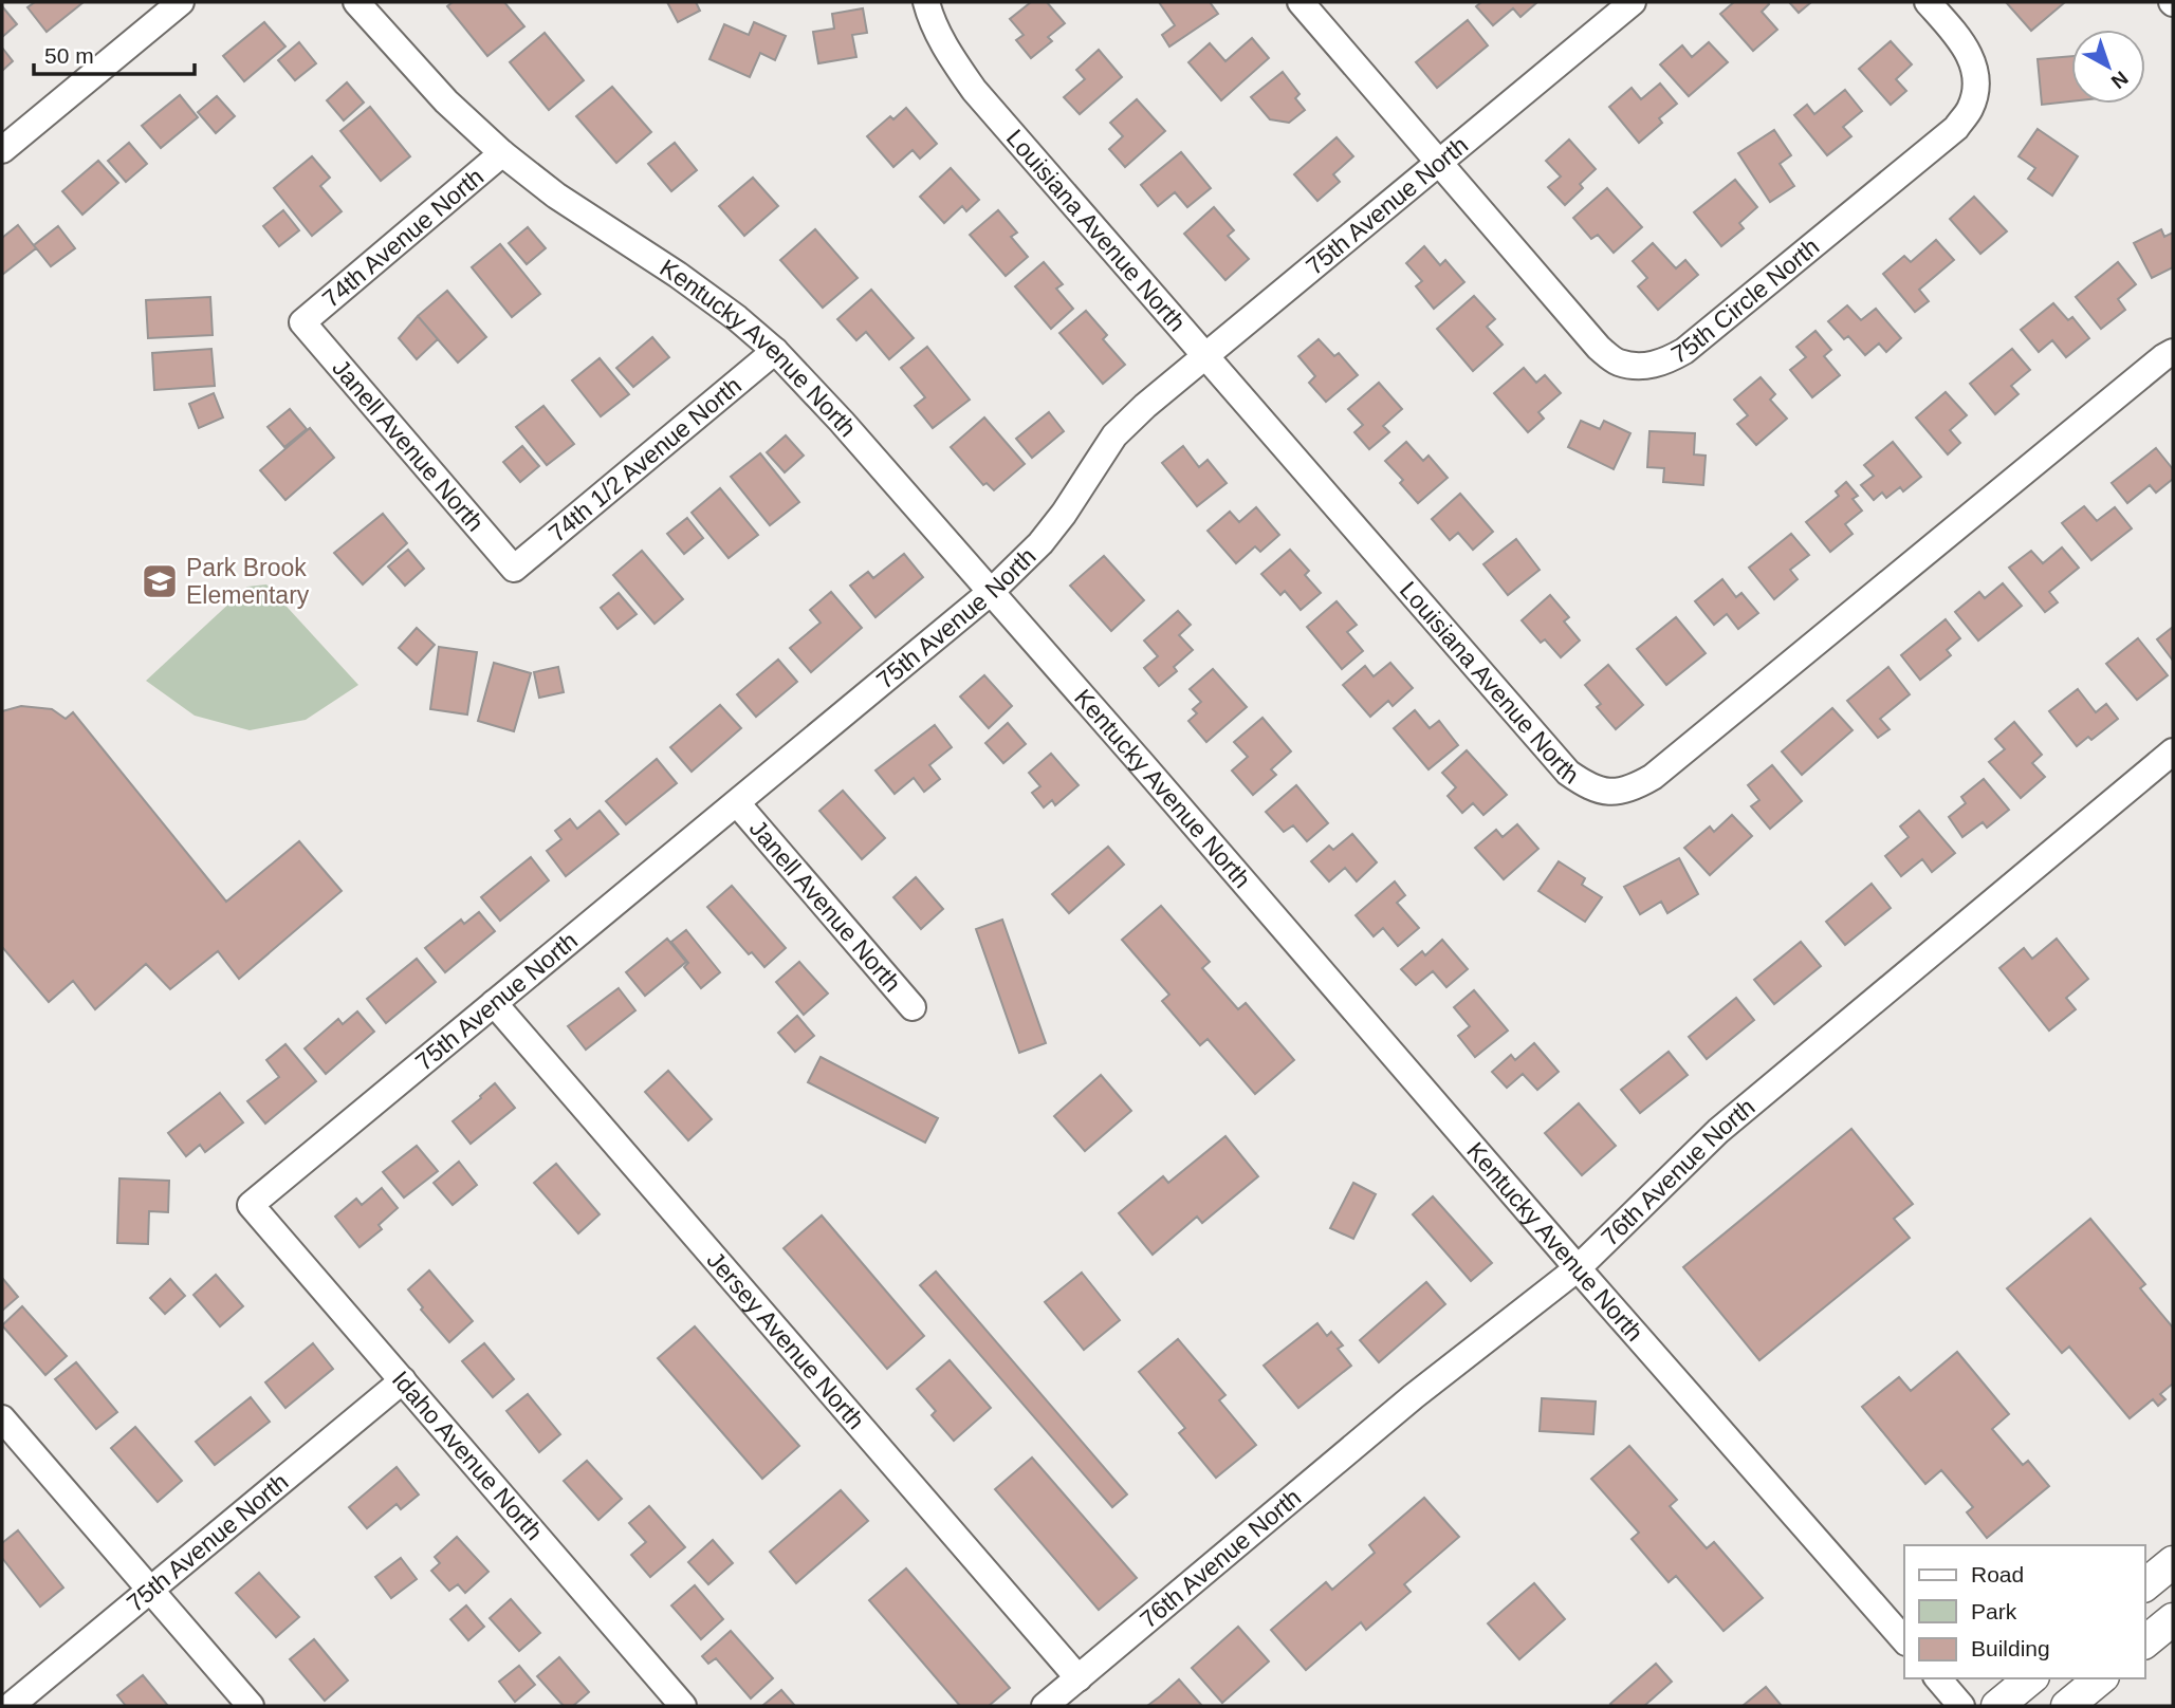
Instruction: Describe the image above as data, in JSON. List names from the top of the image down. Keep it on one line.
{"streets":{"street":["75th Avenue North","Louisiana Avenue North","74th Avenue North","75th Circle North","Kentucky Avenue North","Janell Avenue North","74th 1/2 Avenue North","76th Avenue North","Jersey Avenue North","Idaho Avenue North"]},"crossings":[["75th Avenue North","Louisiana Avenue North"],["75th Avenue North","75th Circle North"],["75th Avenue North","Kentucky Avenue North"],["75th Avenue North","Janell Avenue North"],["75th Avenue North","Jersey Avenue North"],["75th Avenue North","Idaho Avenue North"],["74th Avenue North","Kentucky Avenue North"],["74th Avenue North","Janell Avenue North"],["Kentucky Avenue North","74th 1/2 Avenue North"],["Kentucky Avenue North","76th Avenue North"],["Janell Avenue North","74th 1/2 Avenue North"],["76th Avenue North","Jersey Avenue North"]],"places":{"school or university":["Park Brook Elementary"]},"legend":["Road","Park","Building"],"scale_bar":"50 m","north":"bottom right"}
